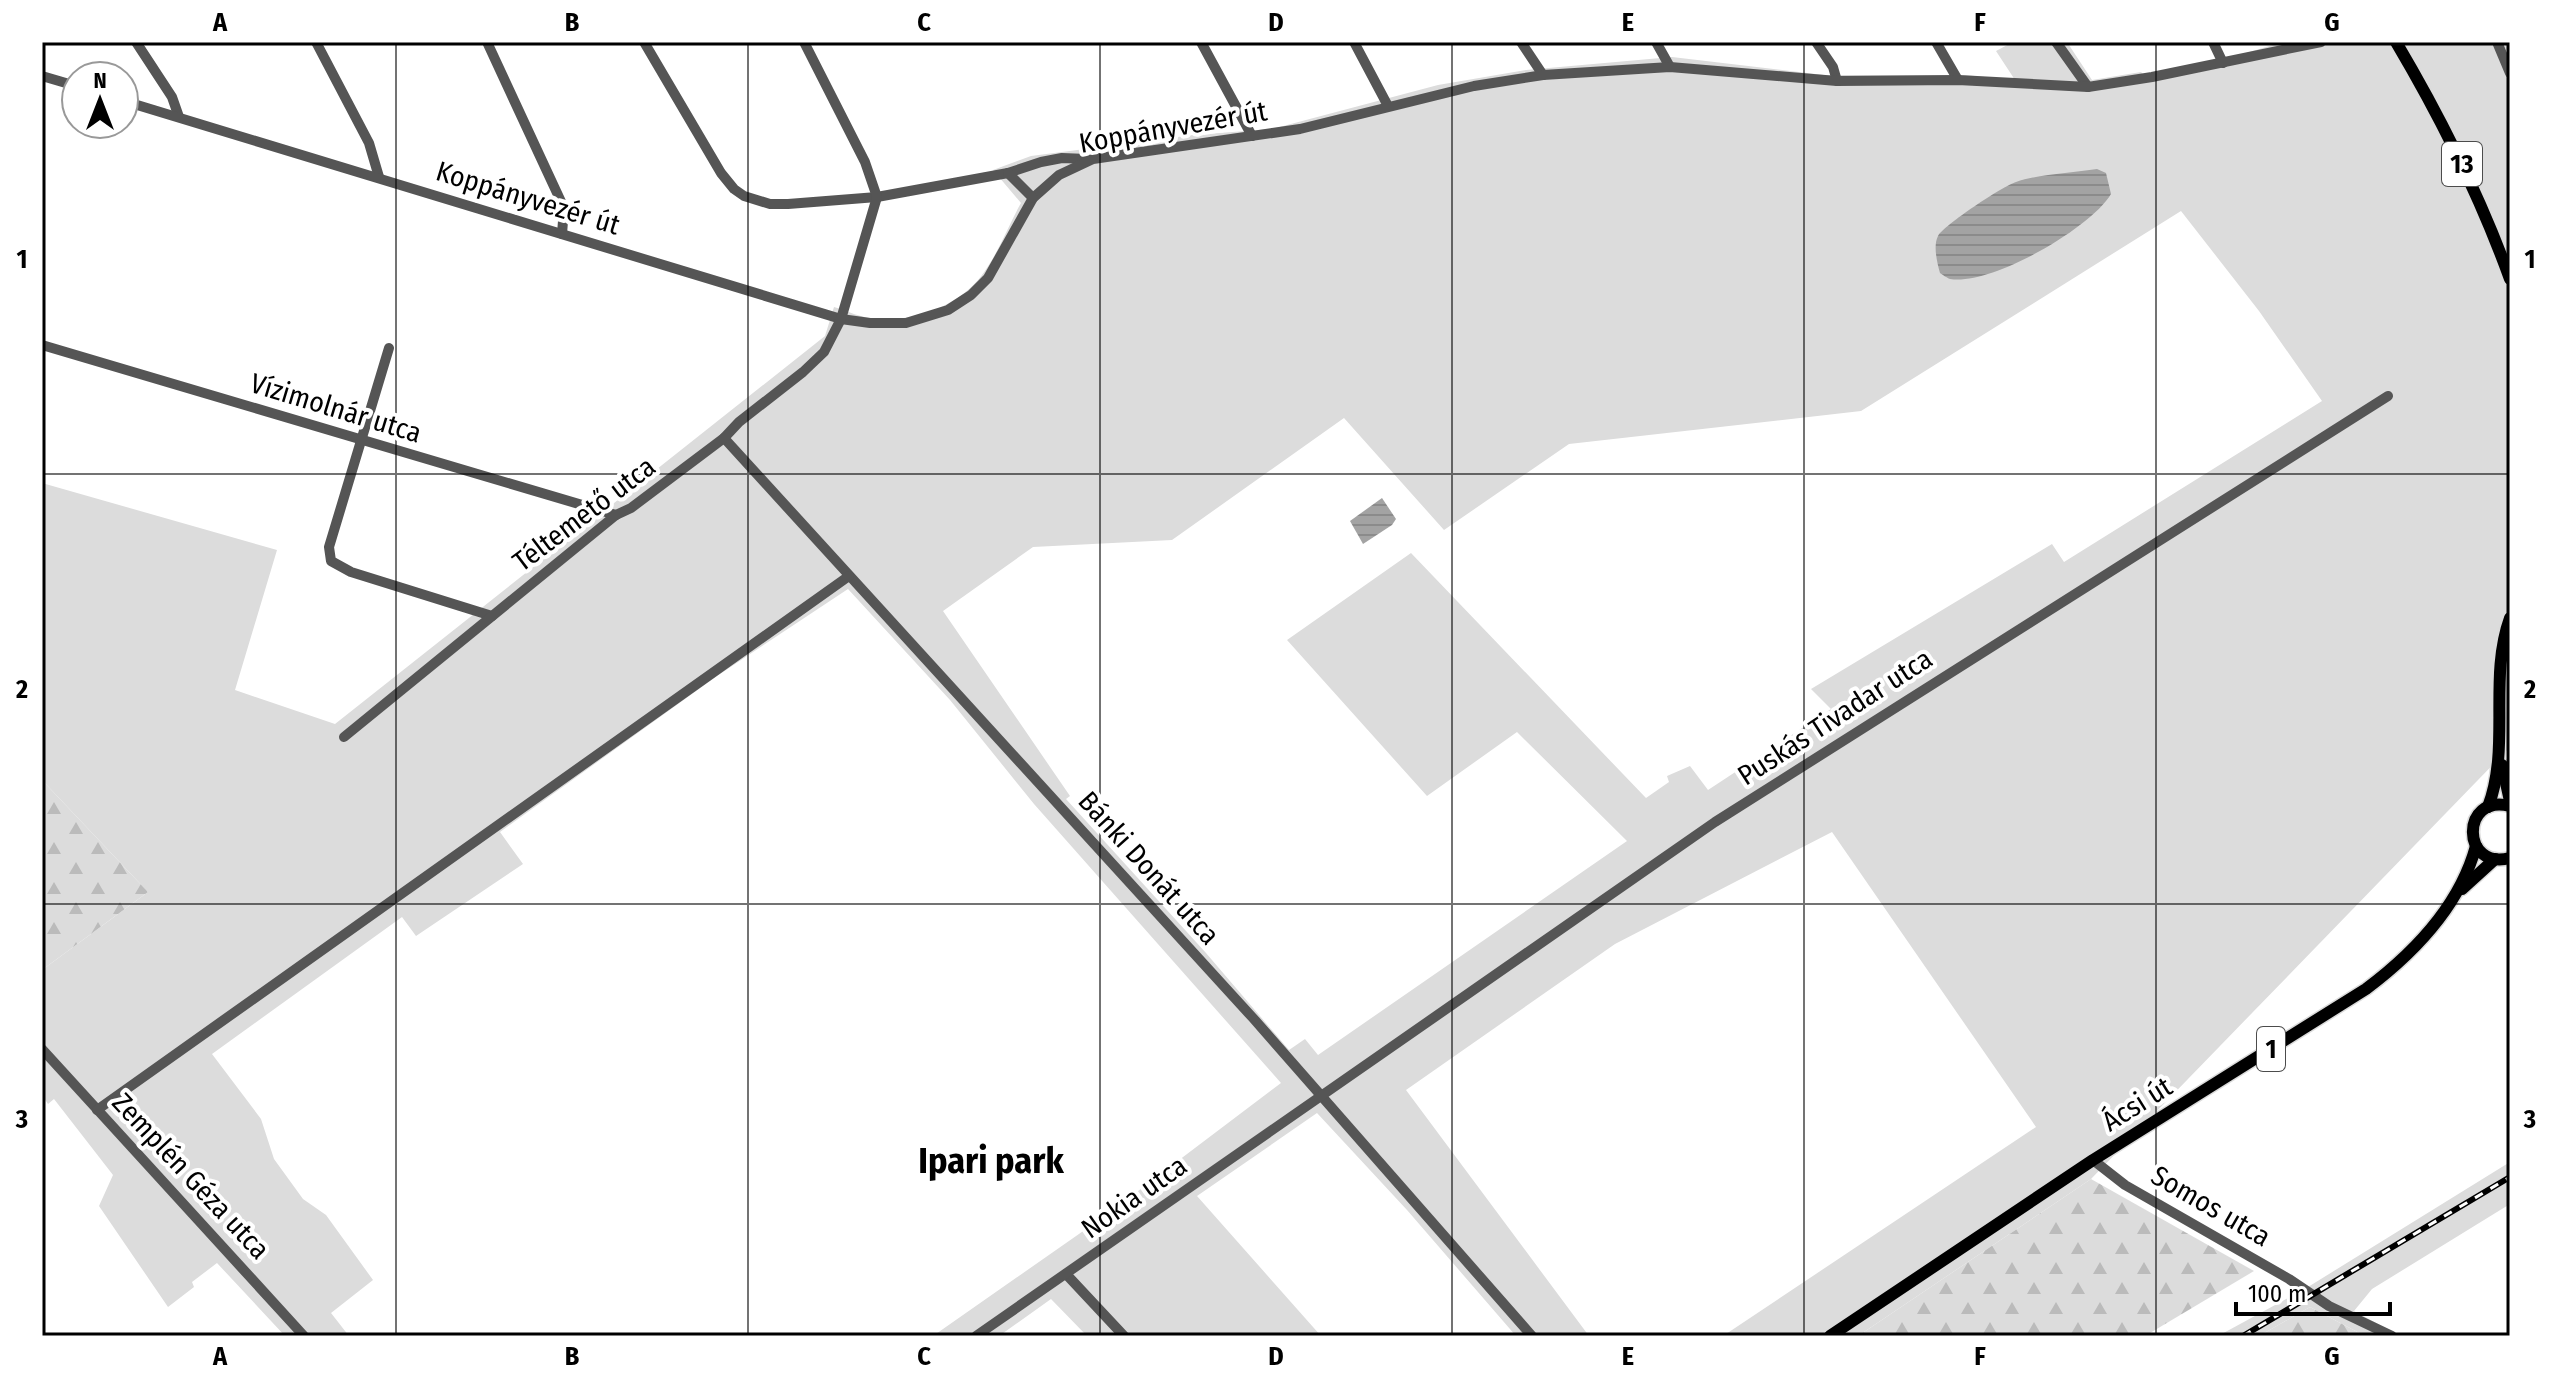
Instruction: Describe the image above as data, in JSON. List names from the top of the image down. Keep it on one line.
{"streets":{"main road":["13","1","Ácsi út"],"street":["Koppányvezér út","Vízimolnár utca","Téltemető utca","Puskás Tivadar utca","Bánki Donát utca","Zemplén Géza utca","Nokia utca","Somos utca"]},"crossings":[["Koppányvezér út","Téltemető utca"],["Vízimolnár utca","Téltemető utca"],["Téltemető utca","Bánki Donát utca"],["Puskás Tivadar utca","Bánki Donát utca"],["Puskás Tivadar utca","Nokia utca"],["Bánki Donát utca","Nokia utca"],["1","Ácsi út"],["Ácsi út","Somos utca"]],"districts":["Ipari park"],"scale_bar":"100 m","north":"top","grid":{"columns":["A","B","C","D","E","F","G"],"rows":["1","2","3"]}}
